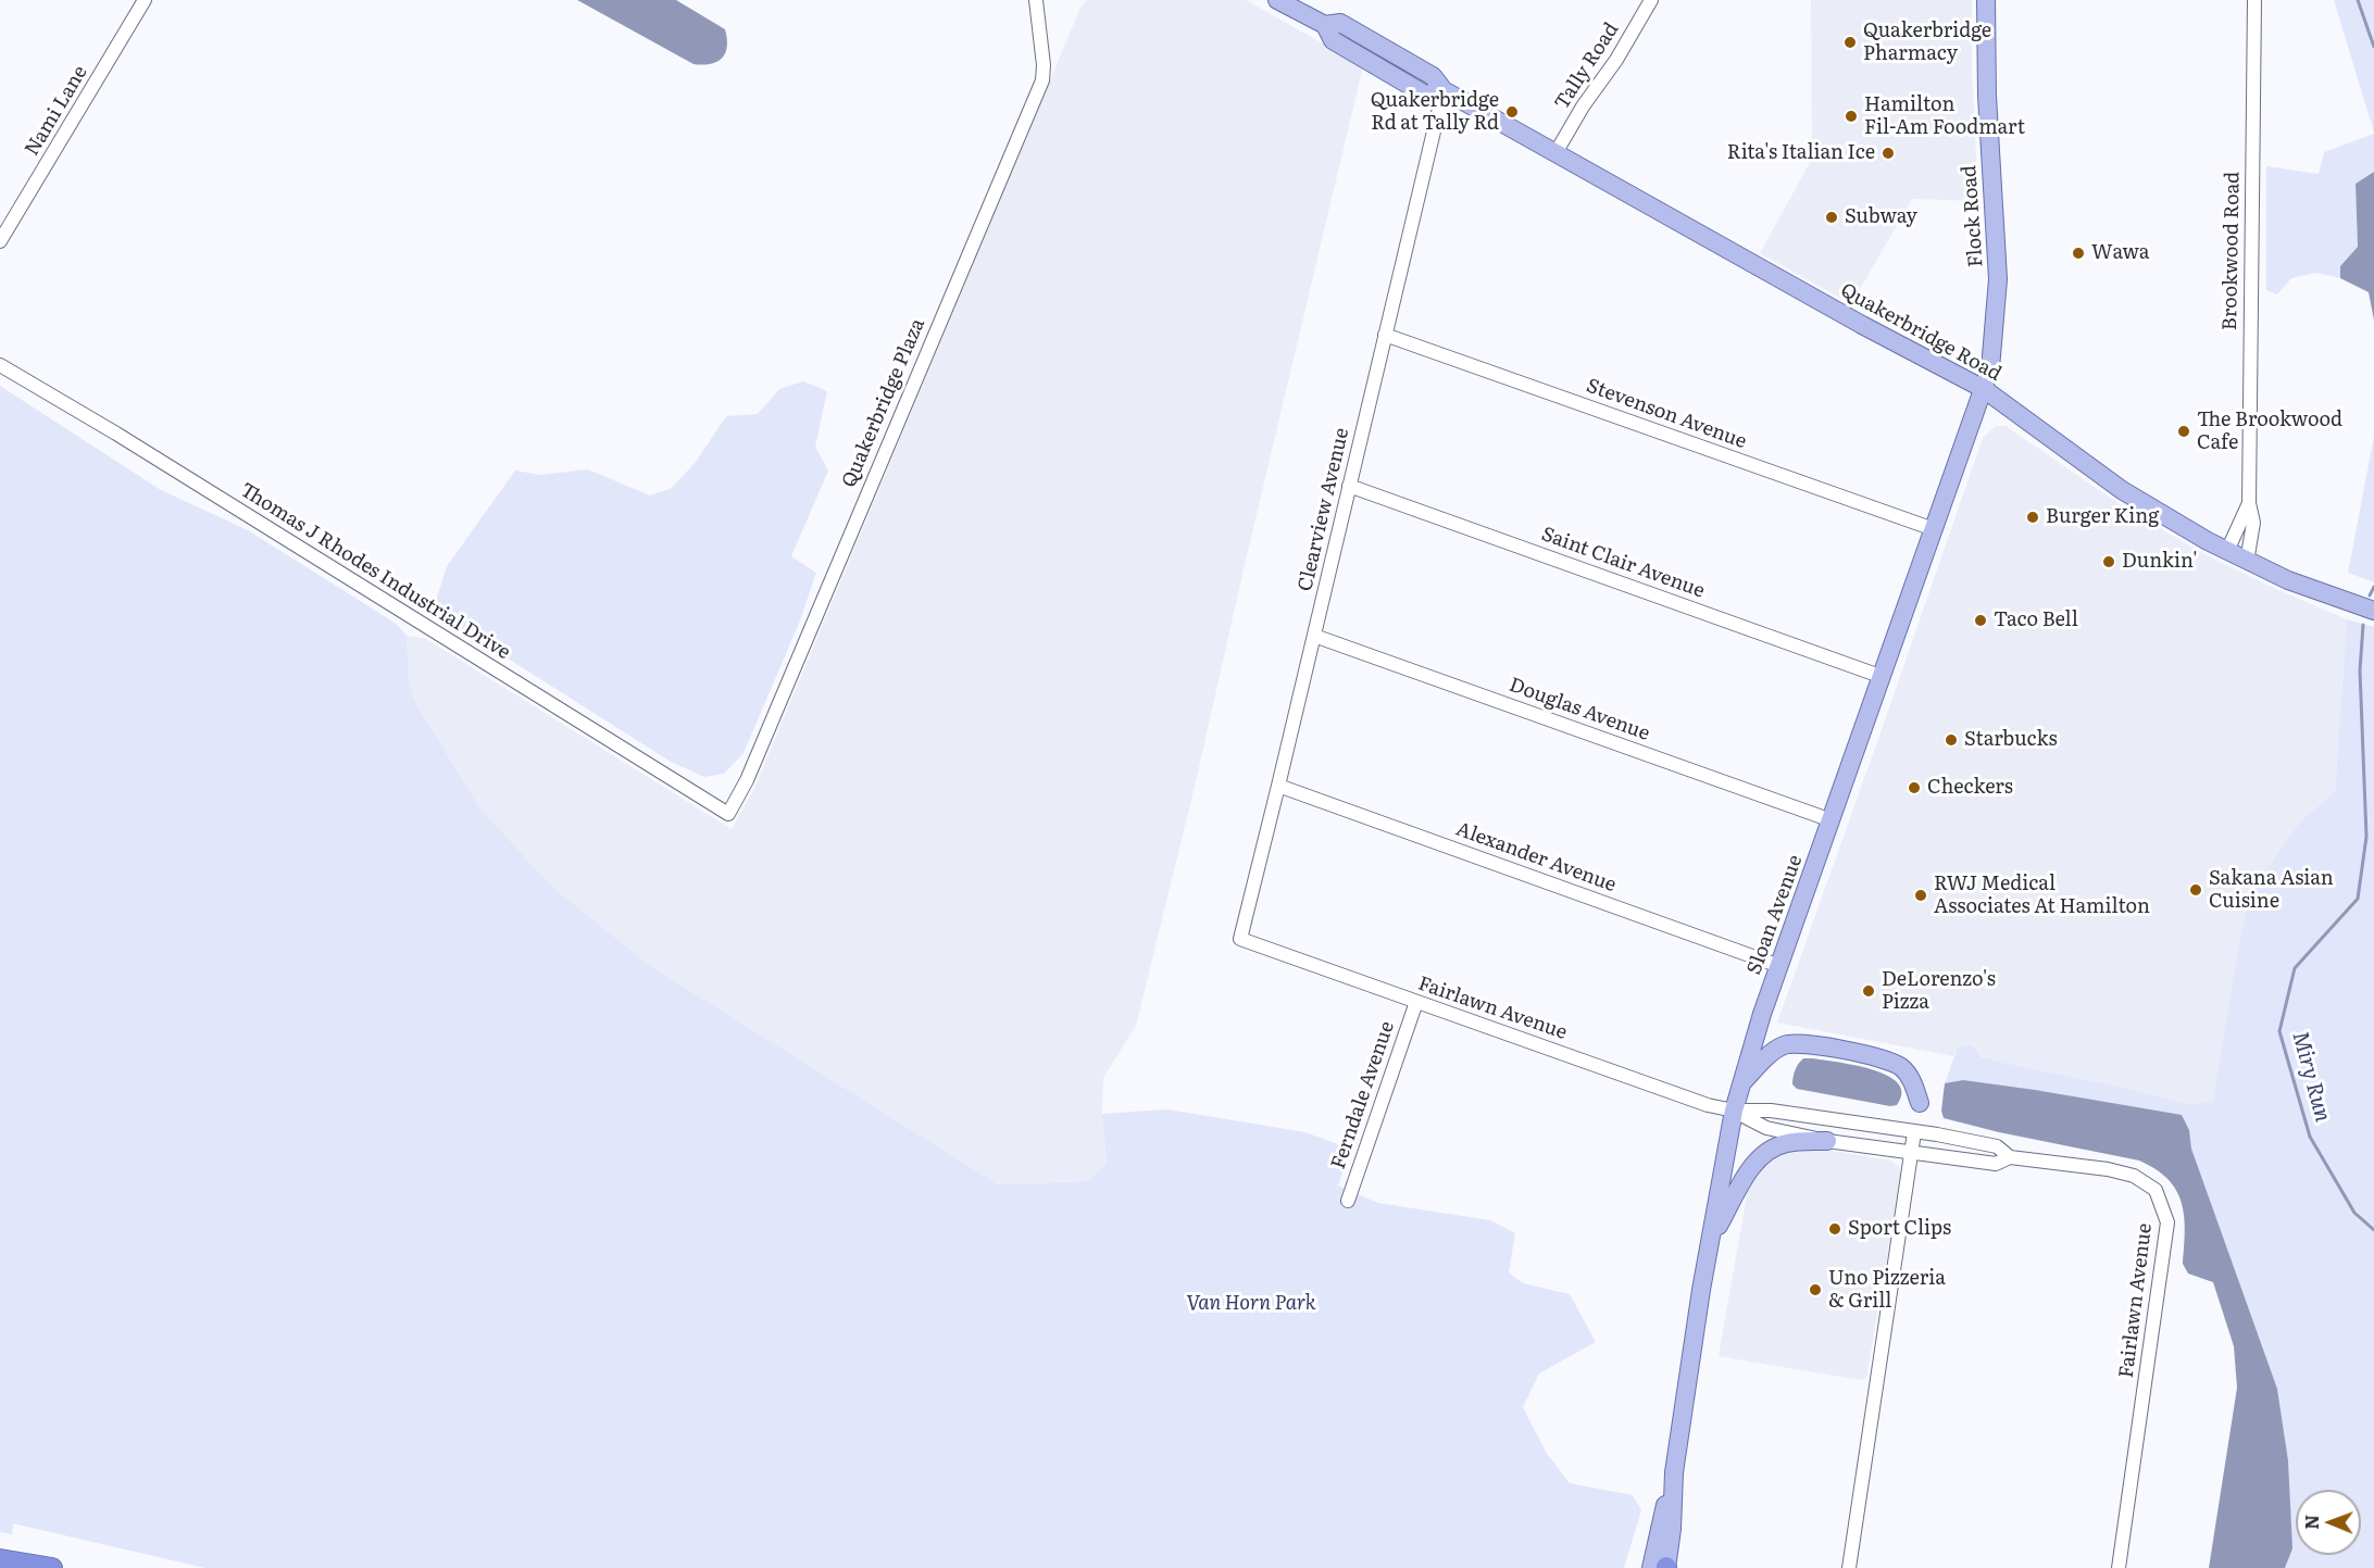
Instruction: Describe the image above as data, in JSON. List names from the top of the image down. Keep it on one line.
{"streets":{"main road":["Flock Road","Quakerbridge Road","Sloan Avenue"],"street":["Tally Road","Nami Lane","Brookwood Road","Quakerbridge Plaza","Stevenson Avenue","Clearview Avenue","Saint Clair Avenue","Thomas J Rhodes Industrial Drive","Douglas Avenue","Alexander Avenue","Fairlawn Avenue","Ferndale Avenue"]},"crossings":[["Tally Road","Quakerbridge Road"],["Flock Road","Quakerbridge Road"],["Flock Road","Sloan Avenue"],["Brookwood Road","Quakerbridge Road"],["Quakerbridge Road","Clearview Avenue"],["Quakerbridge Road","Sloan Avenue"],["Quakerbridge Plaza","Thomas J Rhodes Industrial Drive"],["Stevenson Avenue","Clearview Avenue"],["Stevenson Avenue","Sloan Avenue"],["Clearview Avenue","Saint Clair Avenue"],["Clearview Avenue","Douglas Avenue"],["Clearview Avenue","Alexander Avenue"],["Clearview Avenue","Fairlawn Avenue"],["Saint Clair Avenue","Sloan Avenue"],["Douglas Avenue","Sloan Avenue"],["Alexander Avenue","Sloan Avenue"],["Sloan Avenue","Fairlawn Avenue"],["Fairlawn Avenue","Ferndale Avenue"]],"water":["Miry Run"],"parks":["Van Horn Park"],"places":["Quakerbridge Pharmacy","Quakerbridge Rd at Tally Rd","Hamilton Fil-Am Foodmart","Rita's Italian Ice","Subway","Wawa","The Brookwood Cafe","Burger King","Dunkin'","Taco Bell","Starbucks","Checkers","Sakana Asian Cuisine","RWJ Medical Associates At Hamilton","DeLorenzo's Pizza","Sport Clips","Uno Pizzeria & Grill"],"north":"left"}
